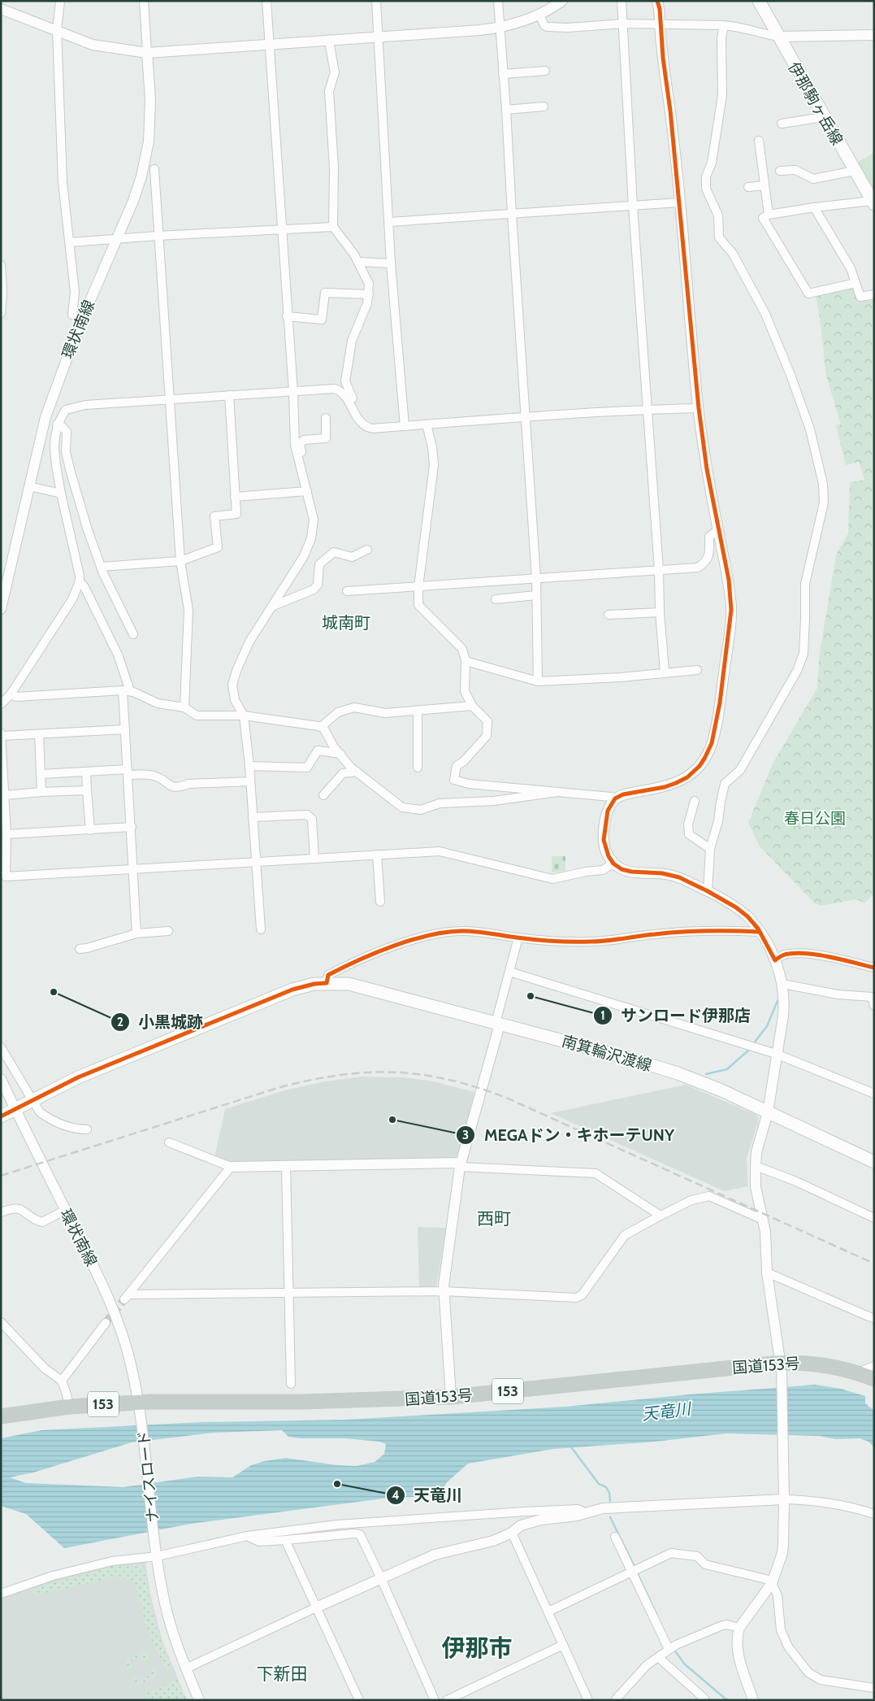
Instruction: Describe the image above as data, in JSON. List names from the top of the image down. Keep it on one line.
{"streets":{"highway":["国道153号","153"],"main road":["伊那駒ヶ岳線","南箕輪沢渡線"],"street":["環状南線","ナイスロード"]},"crossings":[["環状南線","南箕輪沢渡線"],["環状南線","国道153号"],["環状南線","ナイスロード"],["国道153号","ナイスロード"]],"districts":["城南町","西町","伊那市","下新田"],"water":["天竜川"],"parks":["春日公園"],"places":["小黒城跡","サンロード伊那店","MEGAドン・キホーテUNY","天竜川"]}
